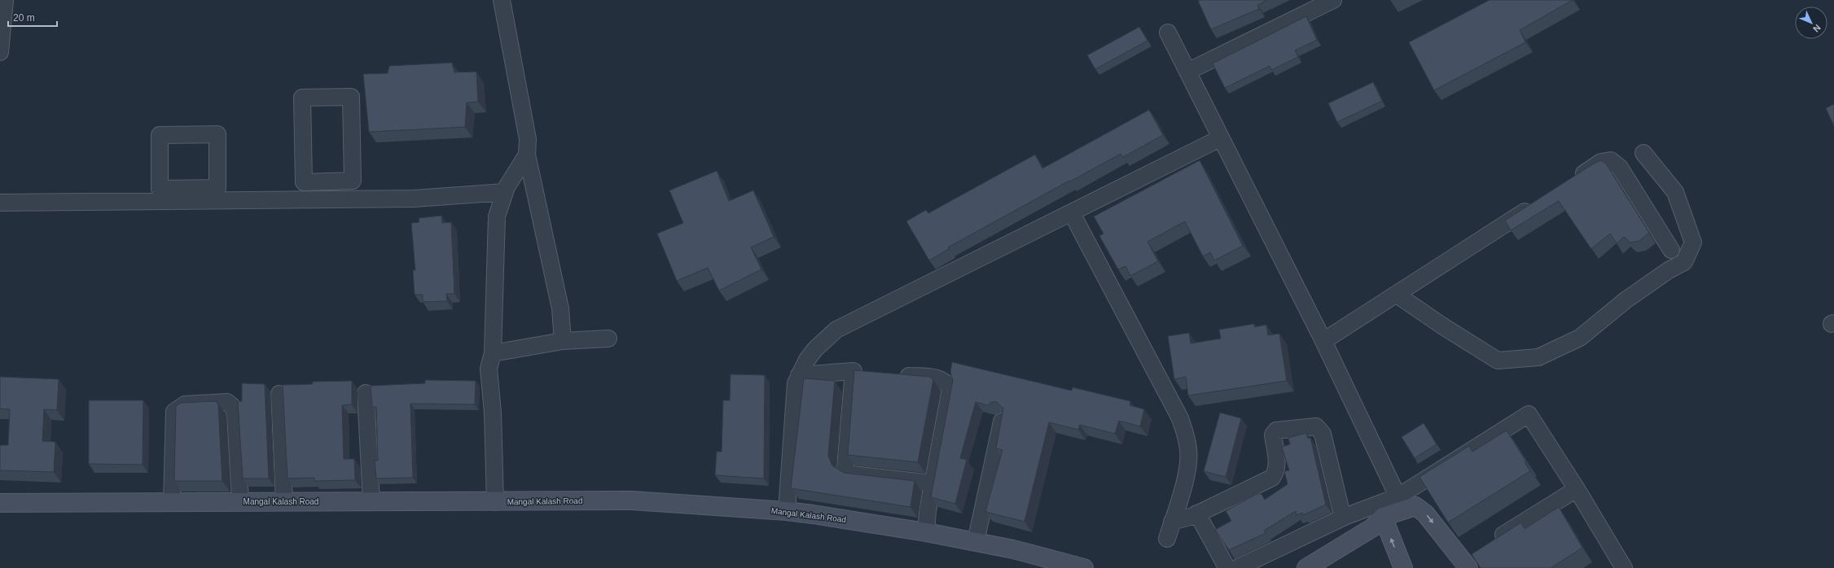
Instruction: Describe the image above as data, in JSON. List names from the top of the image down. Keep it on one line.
{"streets":{"street":["Mangal Kalash Road"]},"scale_bar":"20 m","north":"bottom right"}
